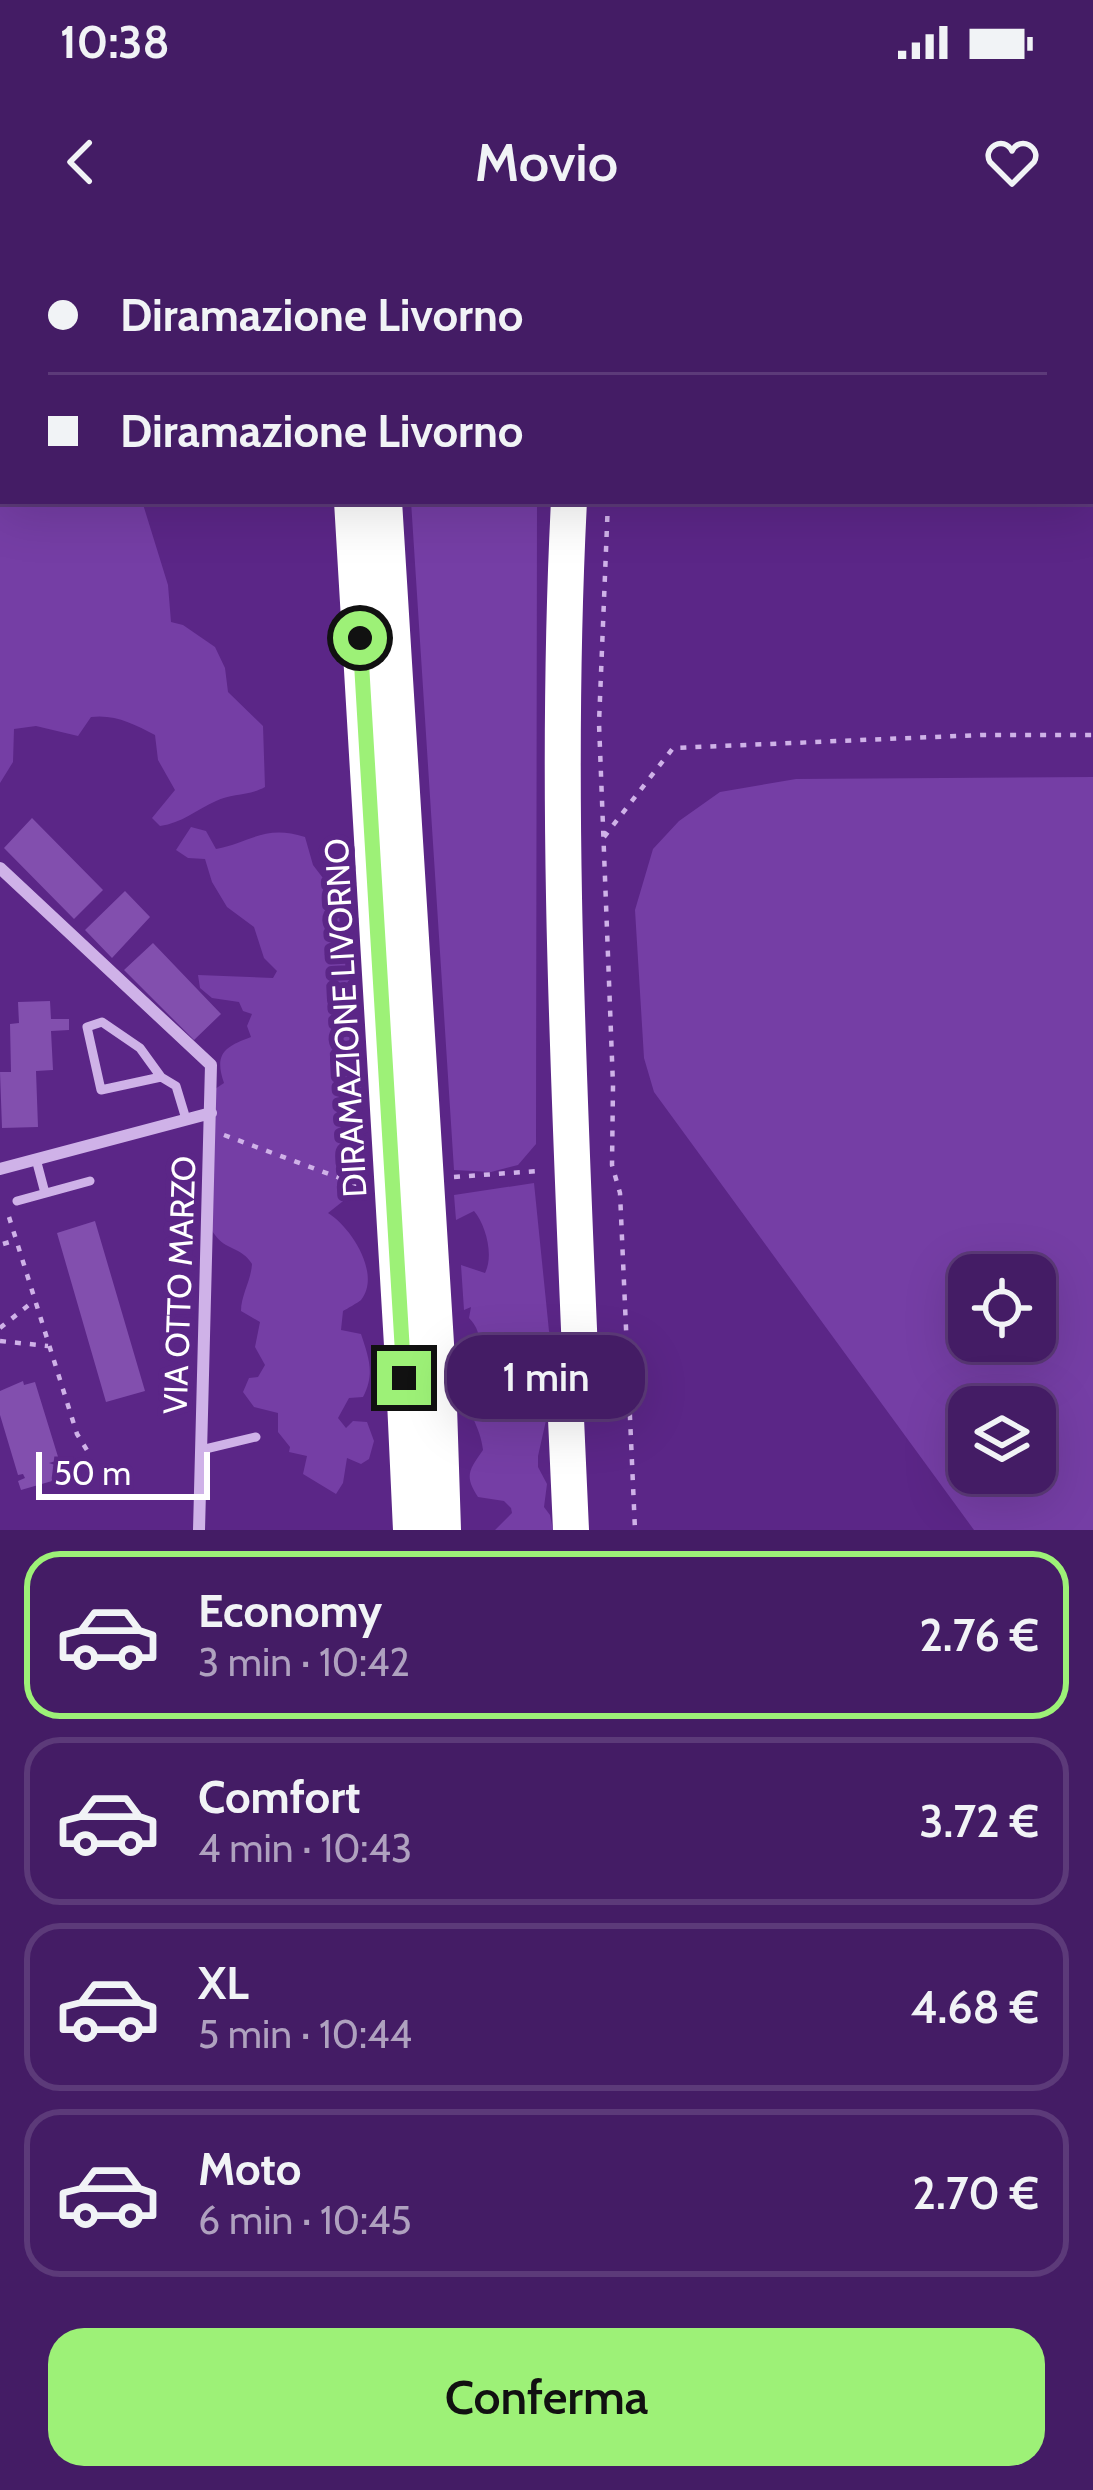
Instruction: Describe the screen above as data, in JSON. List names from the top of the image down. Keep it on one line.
{"streets":{"highway":["DIRAMAZIONE LIVORNO"],"street":["VIA OTTO MARZO"]},"scale_bar":"50 m","page":{"status":"10:38","header":"Movio","banner":["Diramazione Livorno","Diramazione Livorno"],"bubble":"1 min","scale":"50 m","list":[{"name":"Economy","note":"3 min · 10:42","value":"2.76 €"},{"name":"Comfort","note":"4 min · 10:43","value":"3.72 €"},{"name":"XL","note":"5 min · 10:44","value":"4.68 €"},{"name":"Moto","note":"6 min · 10:45","value":"2.70 €"}],"buttons":"Conferma"}}
